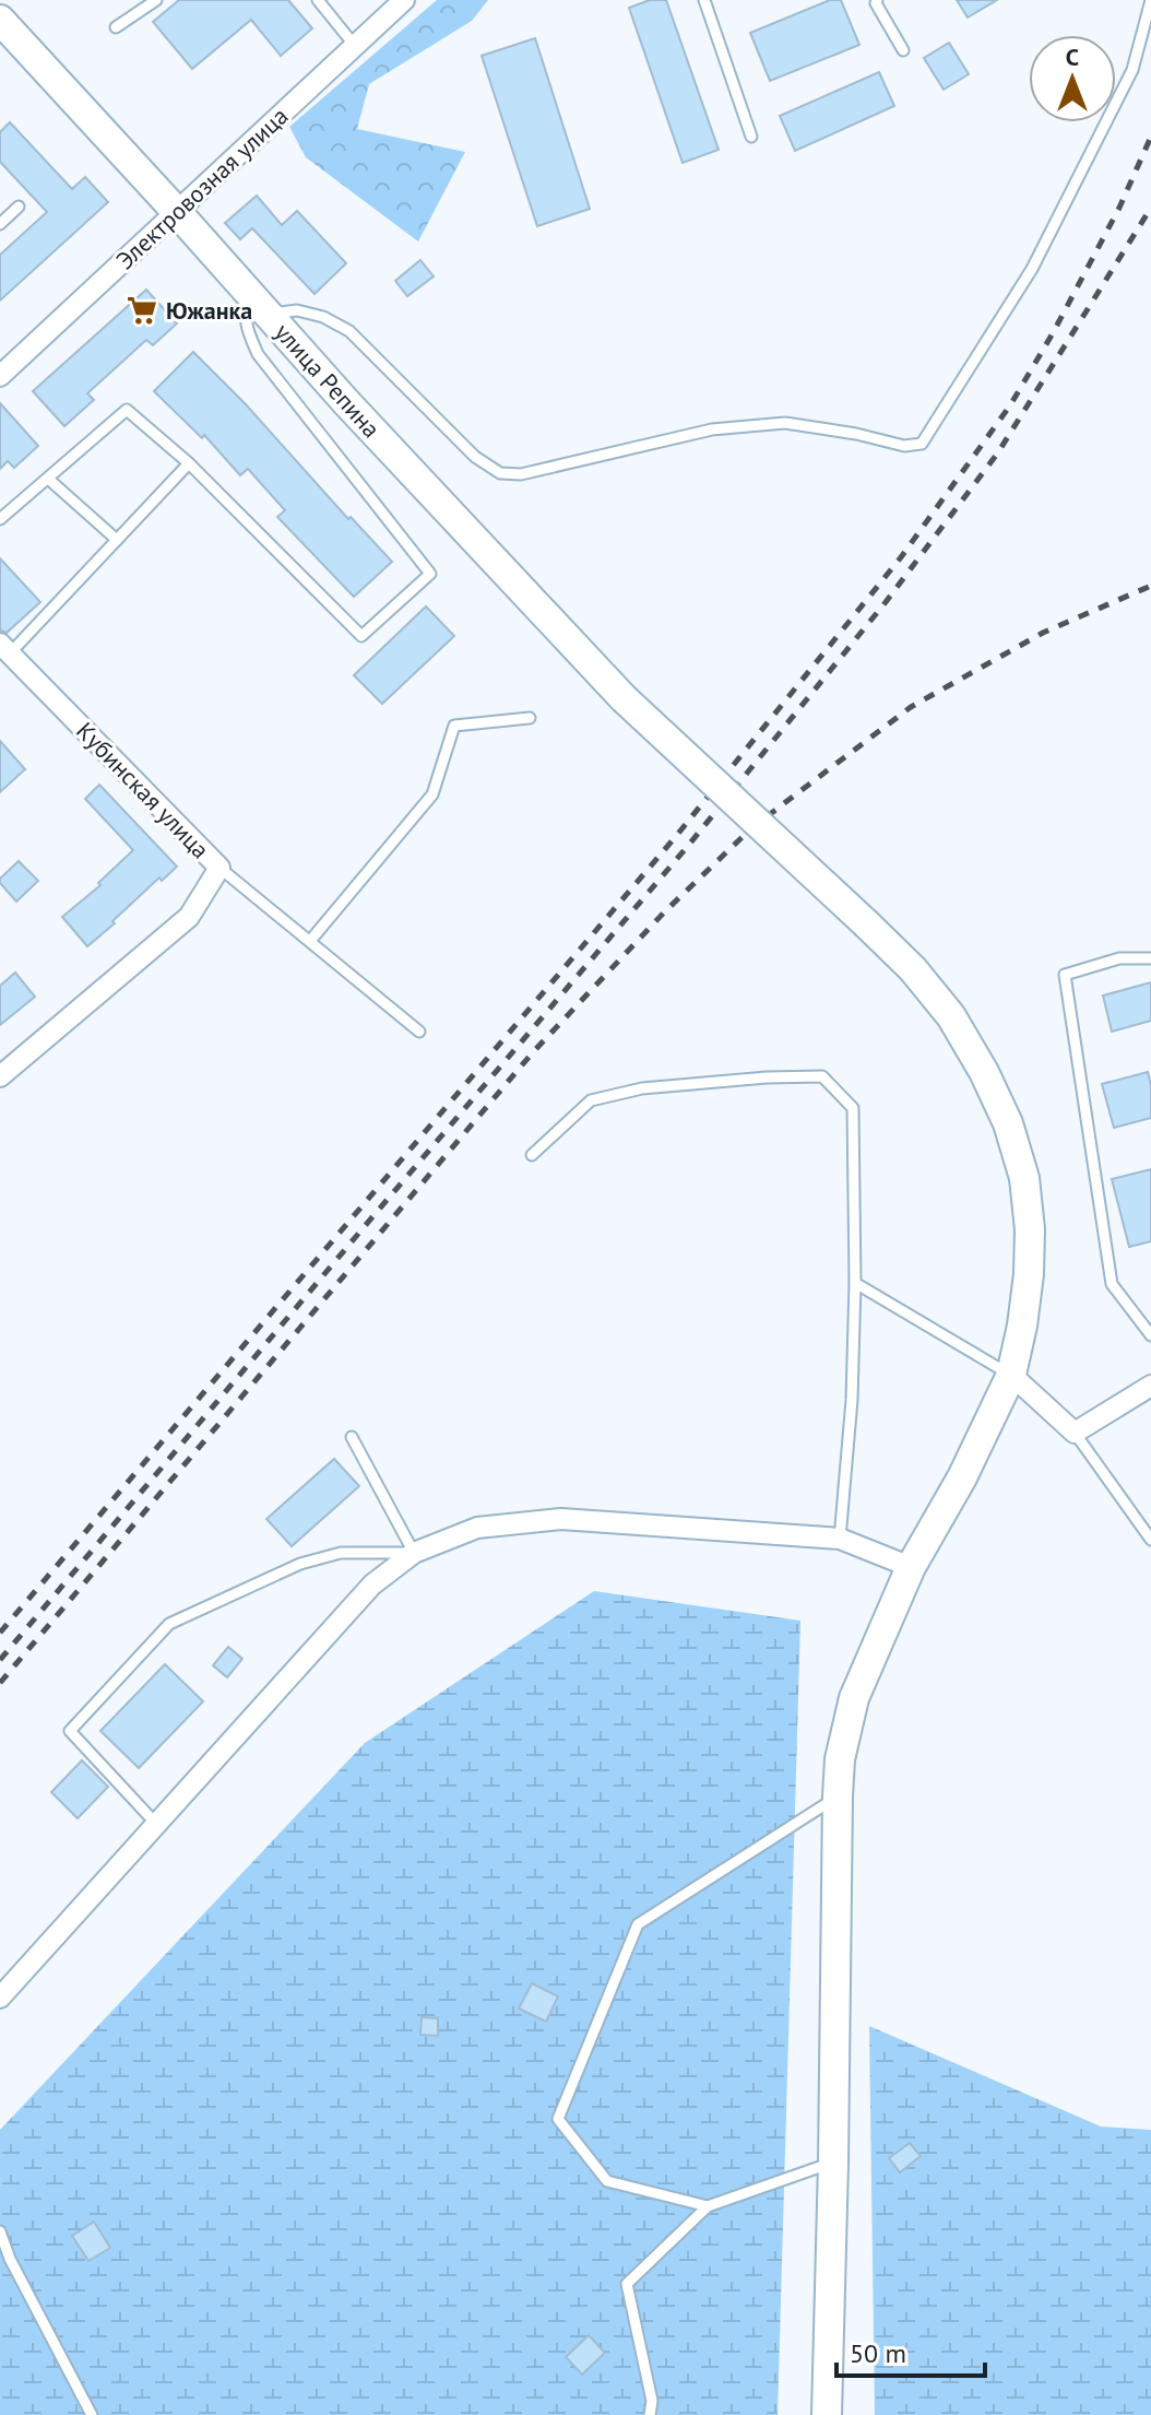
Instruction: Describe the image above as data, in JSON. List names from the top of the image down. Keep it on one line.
{"streets":{"main road":["улица Репина"],"street":["Электровозная улица","Кубинская улица"]},"crossings":[["Электровозная улица","улица Репина"]],"places":{"supermarket":["Южанка"]},"scale_bar":"50 m","north":"top"}
